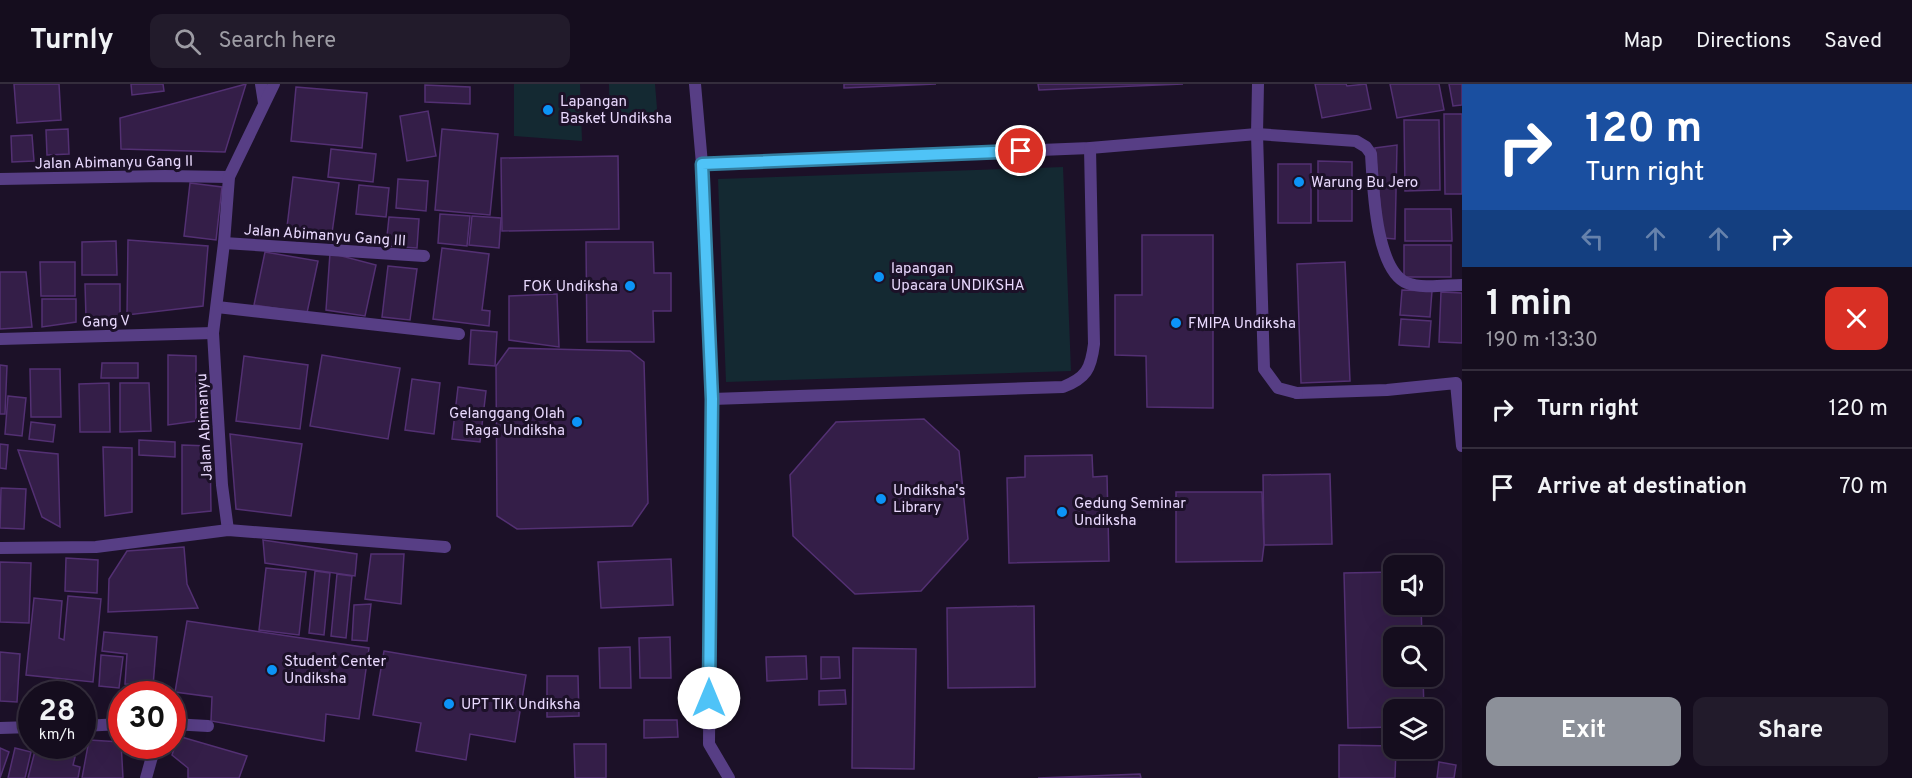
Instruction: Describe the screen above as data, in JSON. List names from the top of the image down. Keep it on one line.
{"streets":{"street":["Jalan Abimanyu Gang II","Jalan Abimanyu Gang III","Gang V","Jalan Abimanyu"]},"crossings":[["Jalan Abimanyu Gang II","Jalan Abimanyu"],["Jalan Abimanyu Gang III","Jalan Abimanyu"],["Gang V","Jalan Abimanyu"]],"places":["Lapangan Basket Undiksha","Warung Bu Jero","lapangan Upacara UNDIKSHA","FOK Undiksha","FMIPA Undiksha","Gelanggang Olah Raga Undiksha","Undiksha's Library","Gedung Seminar Undiksha","Student Center Undiksha","UPT TIK Undiksha"],"page":{"header":"Turnly","search":"Search here","nav":["Map","Directions","Saved"],"turn":["120 m","Turn right"],"heading":["1 min","190 m · 13:30"],"list":[{"name":"Turn right","value":"120 m"},{"name":"Arrive at destination","value":"70 m"}],"speed":"28 km/h","limit":"30","buttons":["Exit","Share"]}}
